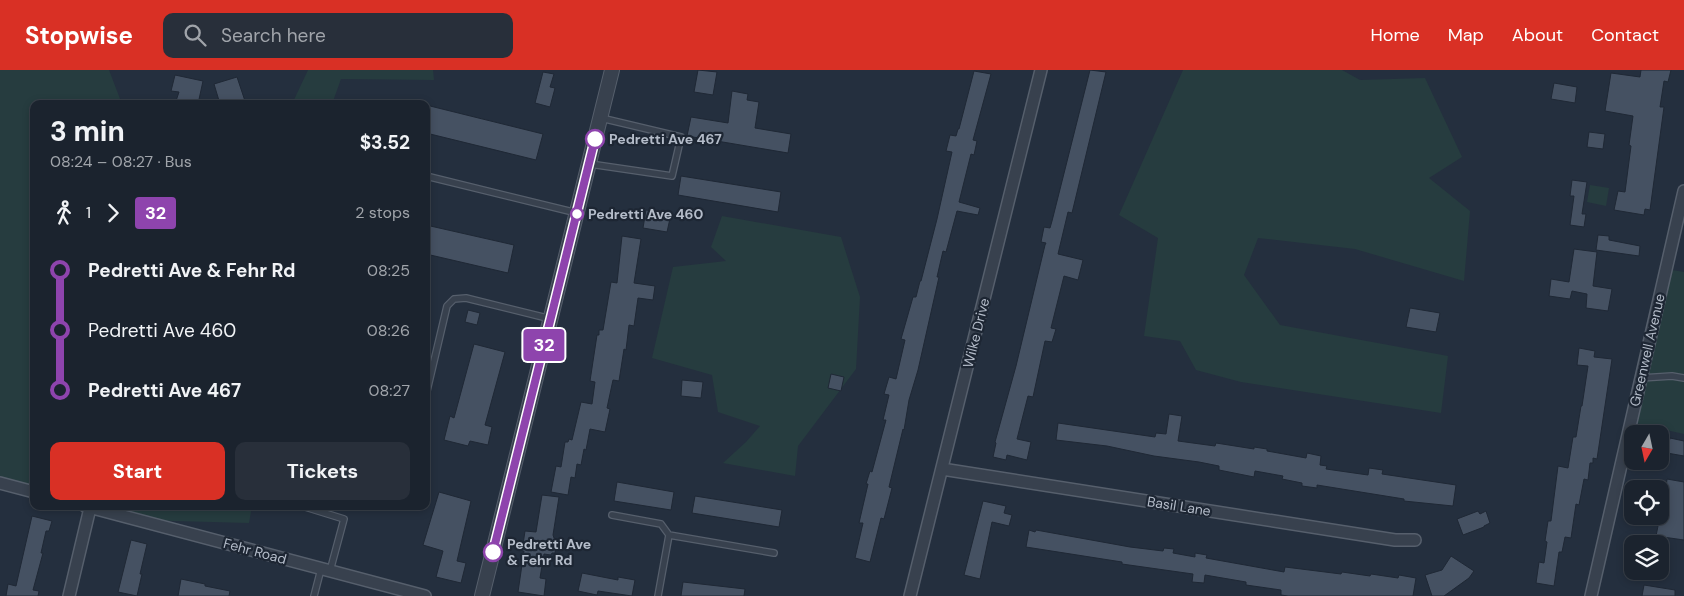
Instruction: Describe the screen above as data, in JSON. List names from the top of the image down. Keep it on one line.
{"streets":{"street":["Wilke Drive","Greenwell Avenue","Basil Lane","Fehr Road"]},"crossings":[["Wilke Drive","Basil Lane"]],"places":["Pedretti Ave 467","Pedretti Ave 460","Pedretti Ave & Fehr Rd"],"lines":["bus line 32"],"north":"bottom","page":{"header":"Stopwise","search":"Search here","nav":["Home","Map","About","Contact"],"on_map":"32","heading":["3 min","08:24 – 08:27 · Bus","$3.52"],"legs":["1","32","2 stops"],"list":[{"name":"Pedretti Ave & Fehr Rd","value":"08:25"},{"name":"Pedretti Ave 460","value":"08:26"},{"name":"Pedretti Ave 467","value":"08:27"}],"buttons":["Start","Tickets"]}}
